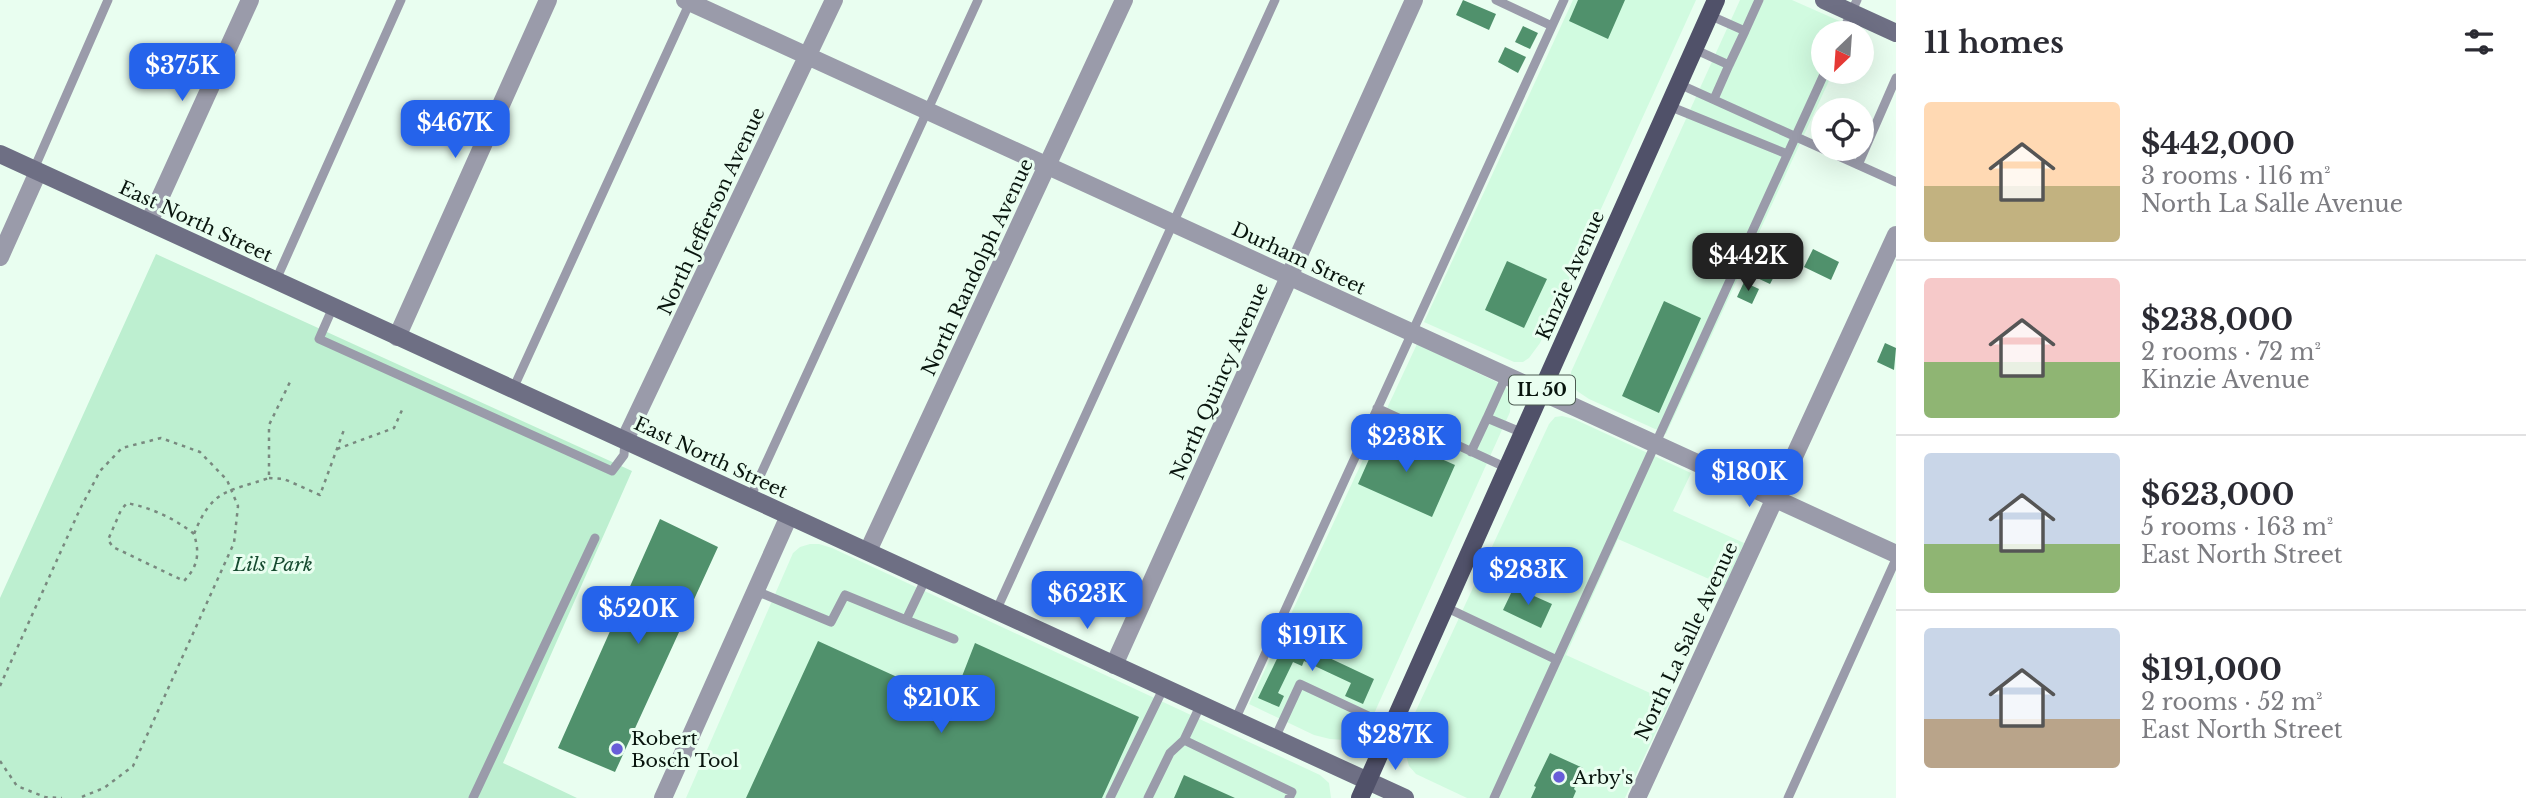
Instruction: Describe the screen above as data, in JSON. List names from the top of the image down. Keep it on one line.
{"streets":{"main road":["Kinzie Avenue","IL 50"],"street":["North Jefferson Avenue","East North Street","Durham Street","North Randolph Avenue","North Quincy Avenue","North La Salle Avenue"]},"crossings":[["North Jefferson Avenue","East North Street"],["North Jefferson Avenue","Durham Street"],["East North Street","North Randolph Avenue"],["East North Street","Kinzie Avenue"],["East North Street","North Quincy Avenue"],["Durham Street","North Randolph Avenue"],["Durham Street","Kinzie Avenue"],["Durham Street","North Quincy Avenue"],["Durham Street","North La Salle Avenue"]],"parks":["Lils Park"],"places":["Robert Bosch Tool","Arby's"],"north":"bottom left","page":{"heading":"11 homes","price":["$375K","$467K","$442K","$238K","$180K","$283K","$623K","$520K","$191K","$210K","$287K"],"list":[{"name":"$442,000","note":"3 rooms · 116 m² · North La Salle Avenue"},{"name":"$238,000","note":"2 rooms · 72 m² · Kinzie Avenue"},{"name":"$623,000","note":"5 rooms · 163 m² · East North Street"},{"name":"$191,000","note":"2 rooms · 52 m² · East North Street"}]}}
